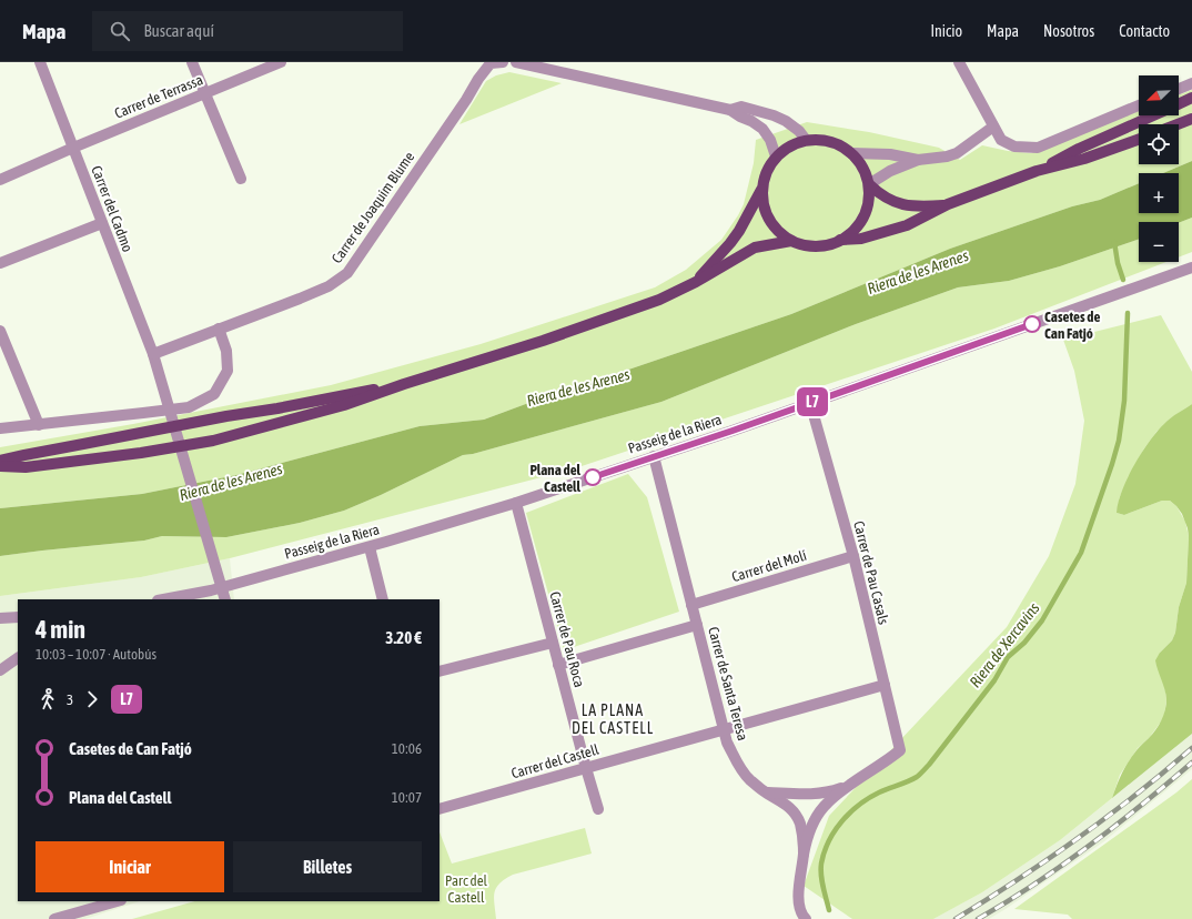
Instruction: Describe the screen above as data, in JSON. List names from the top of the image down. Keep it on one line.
{"streets":{"street":["Carrer de Terrassa","Carrer de Joaquim Blume","Carrer del Cadmo","Passeig de la Riera","Carrer del Molí","Carrer de Pau Casals","Carrer de Pau Roca","Carrer de Santa Teresa","Carrer del Castell"]},"crossings":[["Carrer de Terrassa","Carrer del Cadmo"],["Carrer de Joaquim Blume","Carrer del Cadmo"],["Carrer del Cadmo","Passeig de la Riera"],["Passeig de la Riera","Carrer de Pau Casals"],["Passeig de la Riera","Carrer de Pau Roca"],["Passeig de la Riera","Carrer de Santa Teresa"],["Carrer del Molí","Carrer de Pau Casals"],["Carrer del Molí","Carrer de Santa Teresa"],["Carrer de Pau Casals","Carrer del Castell"],["Carrer de Pau Roca","Carrer del Castell"],["Carrer de Santa Teresa","Carrer del Castell"]],"districts":["LA PLANA DEL CASTELL"],"water":["Riera de les Arenes","Riera de Xercavins"],"parks":["Parc del Castell"],"places":["Casetes de Can Fatjó","Plana del Castell"],"lines":["bus line L7"],"north":"bottom left","page":{"header":"Mapa","search":"Buscar aquí","nav":["Inicio","Mapa","Nosotros","Contacto"],"on_map":"L7","map_buttons":["+","−"],"heading":["4 min","10:03 – 10:07 · Autobús","3.20 €"],"legs":["3","L7"],"list":[{"name":"Casetes de Can Fatjó","value":"10:06"},{"name":"Plana del Castell","value":"10:07"}],"buttons":["Iniciar","Billetes"]}}
